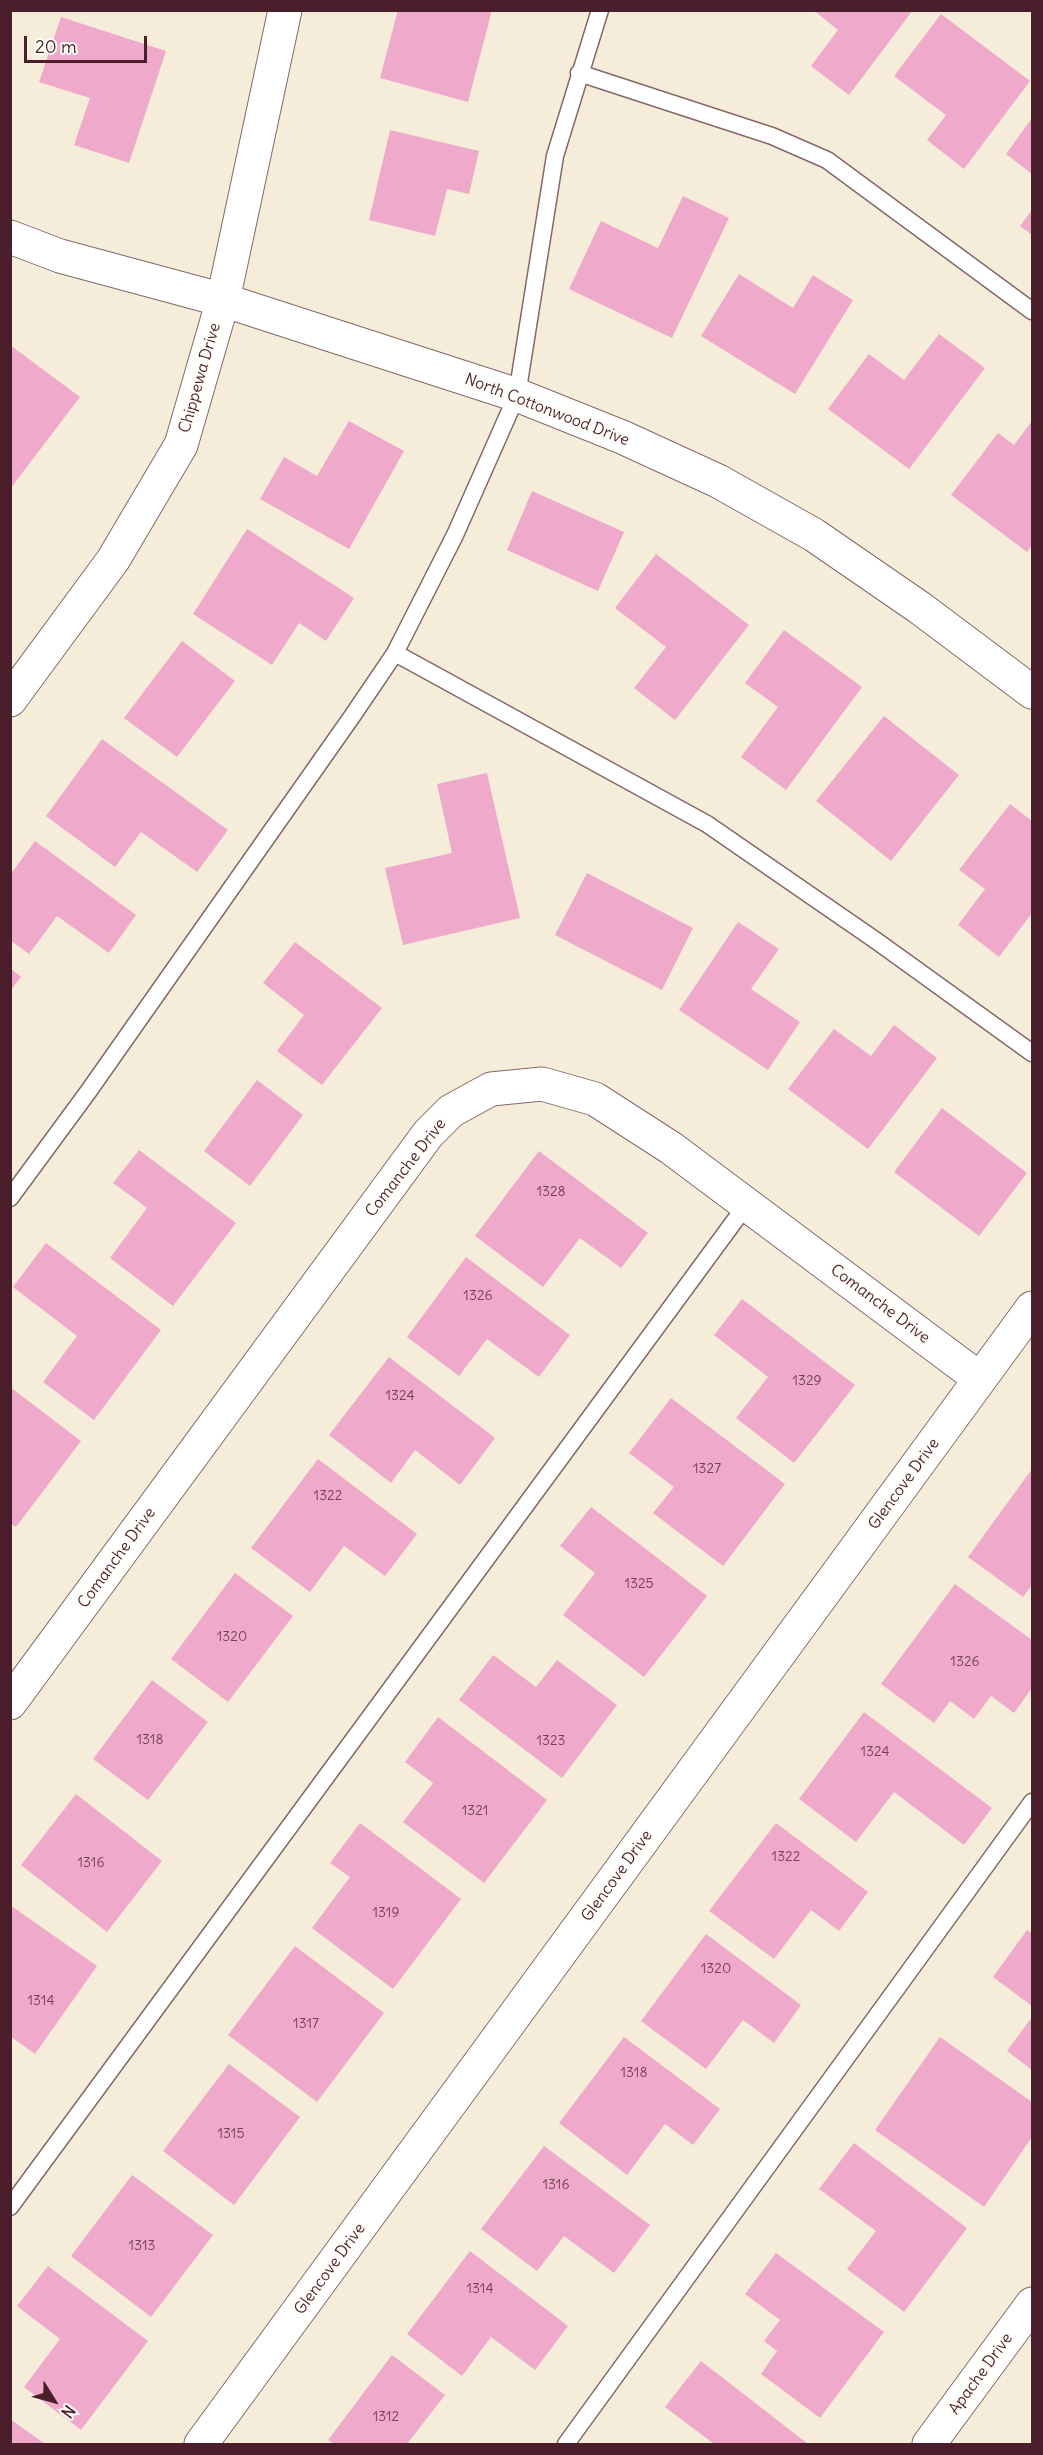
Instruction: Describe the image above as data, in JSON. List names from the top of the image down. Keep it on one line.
{"streets":{"street":["Chippewa Drive","North Cottonwood Drive","Comanche Drive","Glencove Drive","Apache Drive"]},"crossings":[["Chippewa Drive","North Cottonwood Drive"],["Comanche Drive","Glencove Drive"]],"house_numbers":["1328","1326","1329","1324","1327","1322","1325","1320","1326","1318","1323","1324","1321","1322","1316","1319","1320","1314","1317","1318","1315","1316","1313","1314","1312"],"scale_bar":"20 m","north":"bottom right"}
